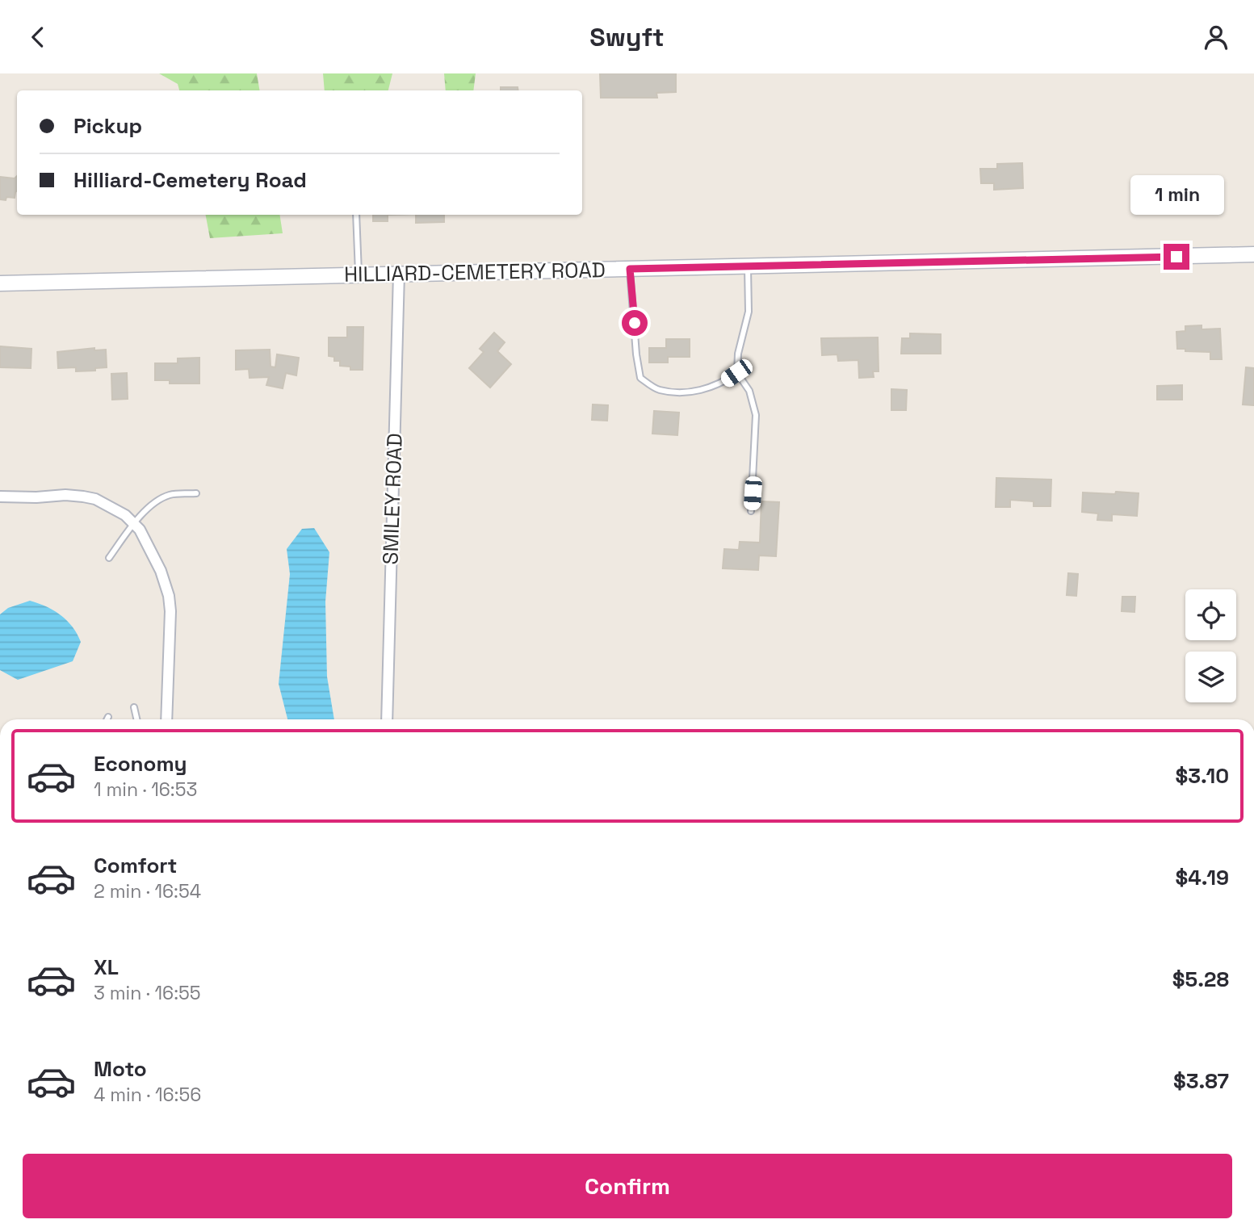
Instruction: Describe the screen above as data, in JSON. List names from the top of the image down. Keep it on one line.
{"streets":{"main road":["HILLIARD-CEMETERY ROAD"],"street":["SMILEY ROAD"]},"crossings":[["HILLIARD-CEMETERY ROAD","SMILEY ROAD"]],"page":{"header":"Swyft","banner":["Pickup","Hilliard-Cemetery Road"],"bubble":"1 min","list":[{"name":"Economy","note":"1 min · 16:53","value":"$3.10"},{"name":"Comfort","note":"2 min · 16:54","value":"$4.19"},{"name":"XL","note":"3 min · 16:55","value":"$5.28"},{"name":"Moto","note":"4 min · 16:56","value":"$3.87"}],"buttons":"Confirm"}}
